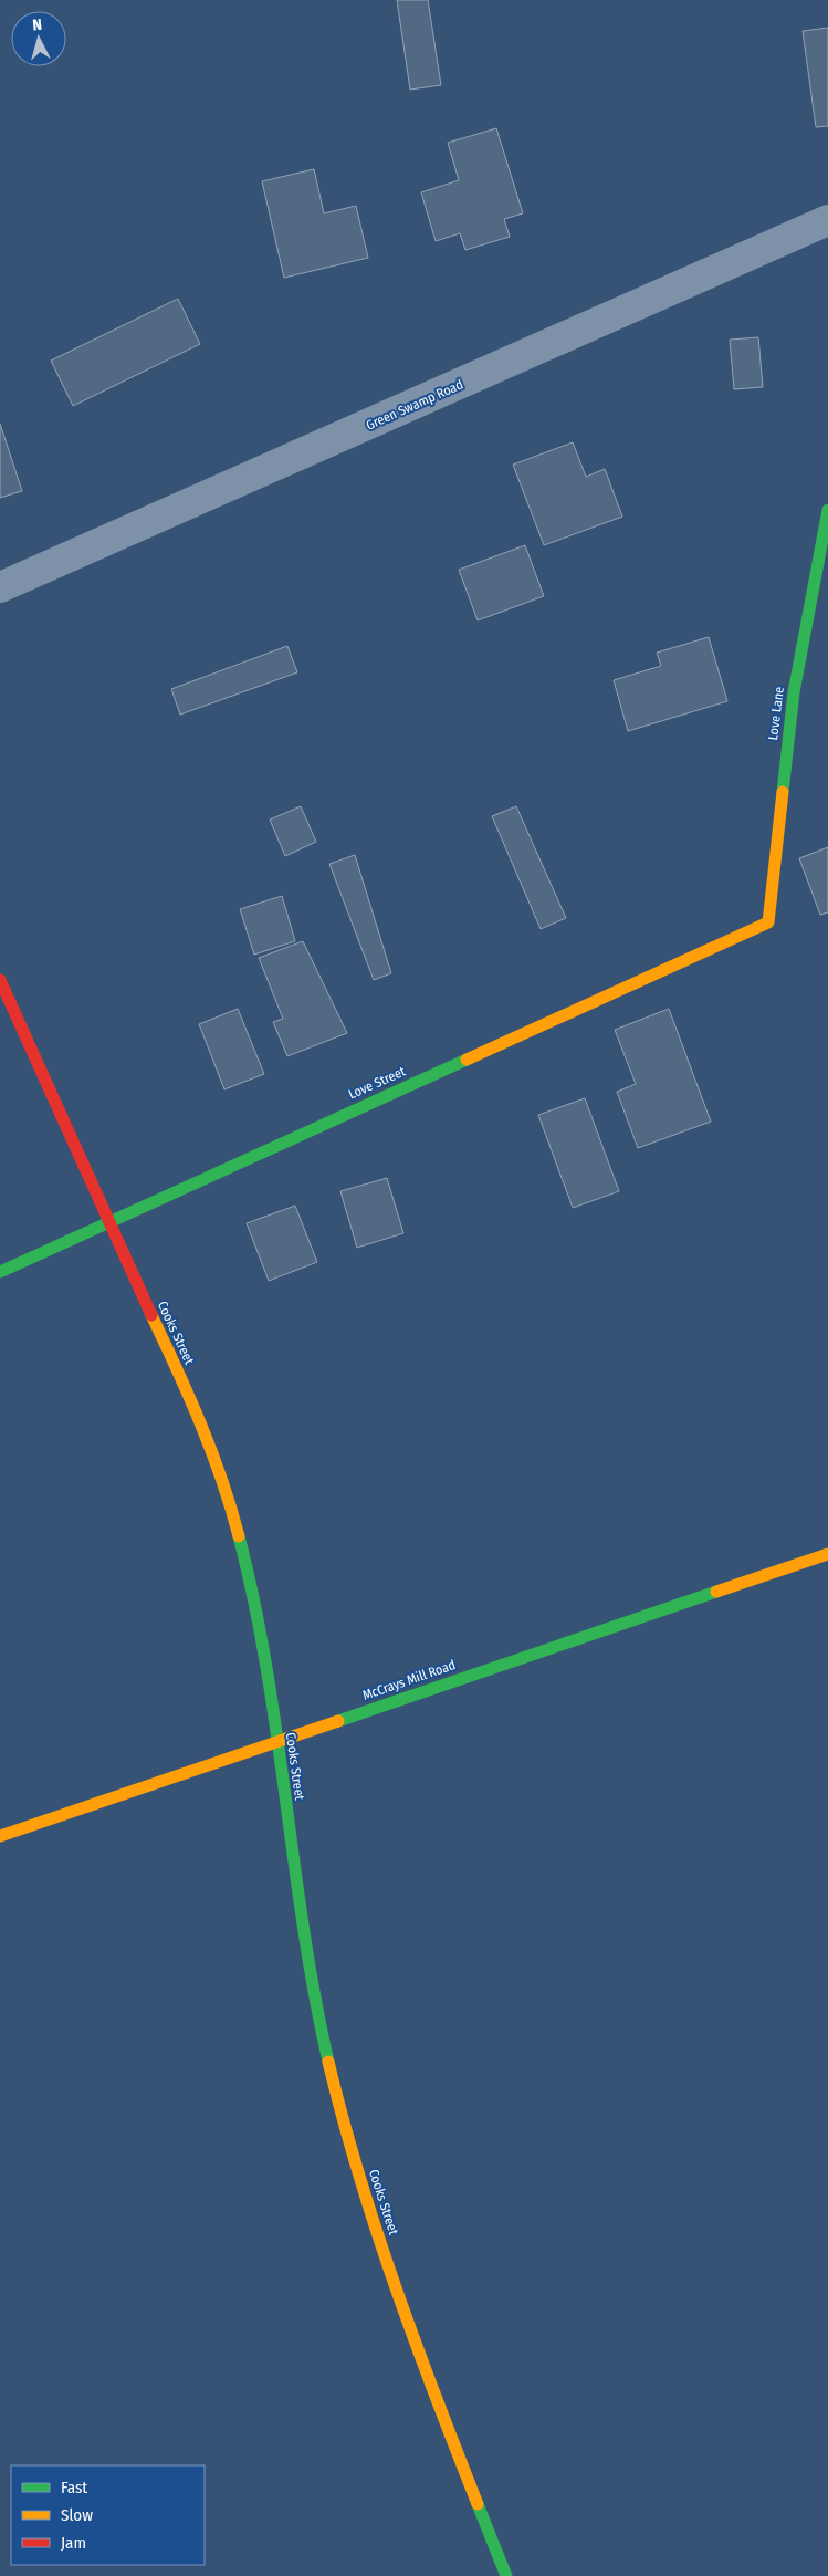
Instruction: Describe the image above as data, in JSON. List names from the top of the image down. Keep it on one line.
{"streets":{"street":["Green Swamp Road","Love Lane","Love Street","Cooks Street","McCrays Mill Road"]},"crossings":[["Love Lane","Love Street"],["Love Street","Cooks Street"],["Cooks Street","McCrays Mill Road"]],"legend":["Fast","Slow","Jam"],"north":"top"}
